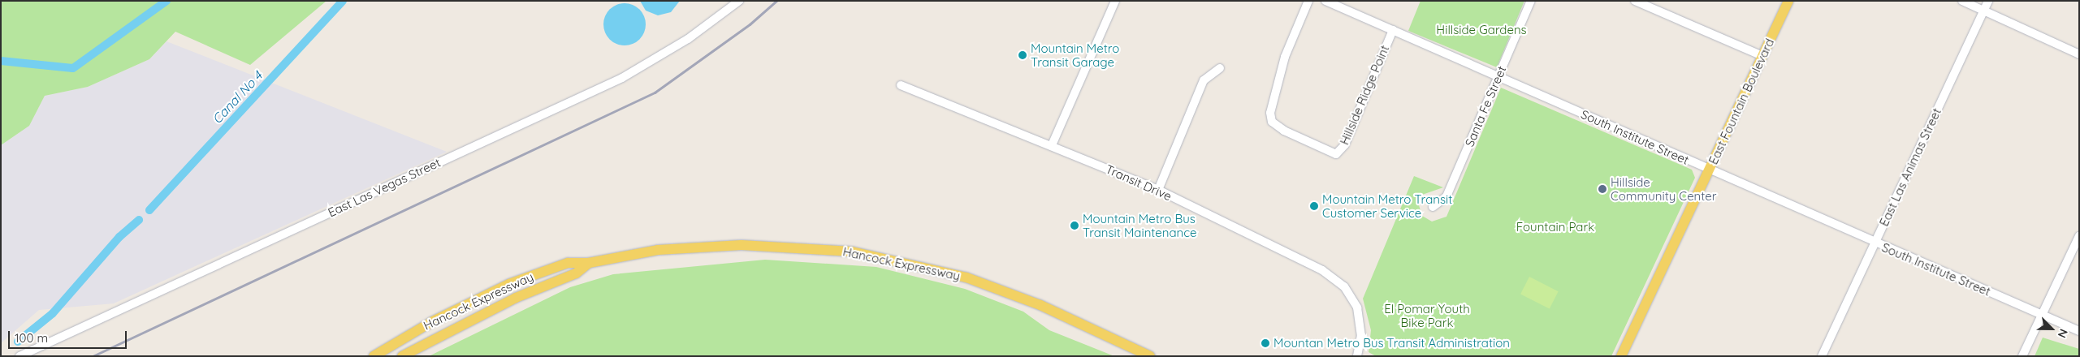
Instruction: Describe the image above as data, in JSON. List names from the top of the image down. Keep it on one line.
{"streets":{"main road":["East Fountain Boulevard","Hancock Expressway"],"street":["Hillside Ridge Point","Santa Fe Street","South Institute Street","East Las Animas Street","Transit Drive","East Las Vegas Street"]},"crossings":[["Hillside Ridge Point","South Institute Street"],["East Fountain Boulevard","South Institute Street"],["Santa Fe Street","South Institute Street"],["South Institute Street","East Las Animas Street"]],"water":["Canal No 4"],"parks":["Hillside Gardens","Fountain Park","El Pomar Youth Bike Park"],"places":["Mountain Metro Transit Garage","Hillside Community Center","Mountain Metro Transit Customer Service","Mountain Metro Bus Transit Maintenance","Mountan Metro Bus Transit Administration"],"scale_bar":"100 m","north":"bottom right"}
